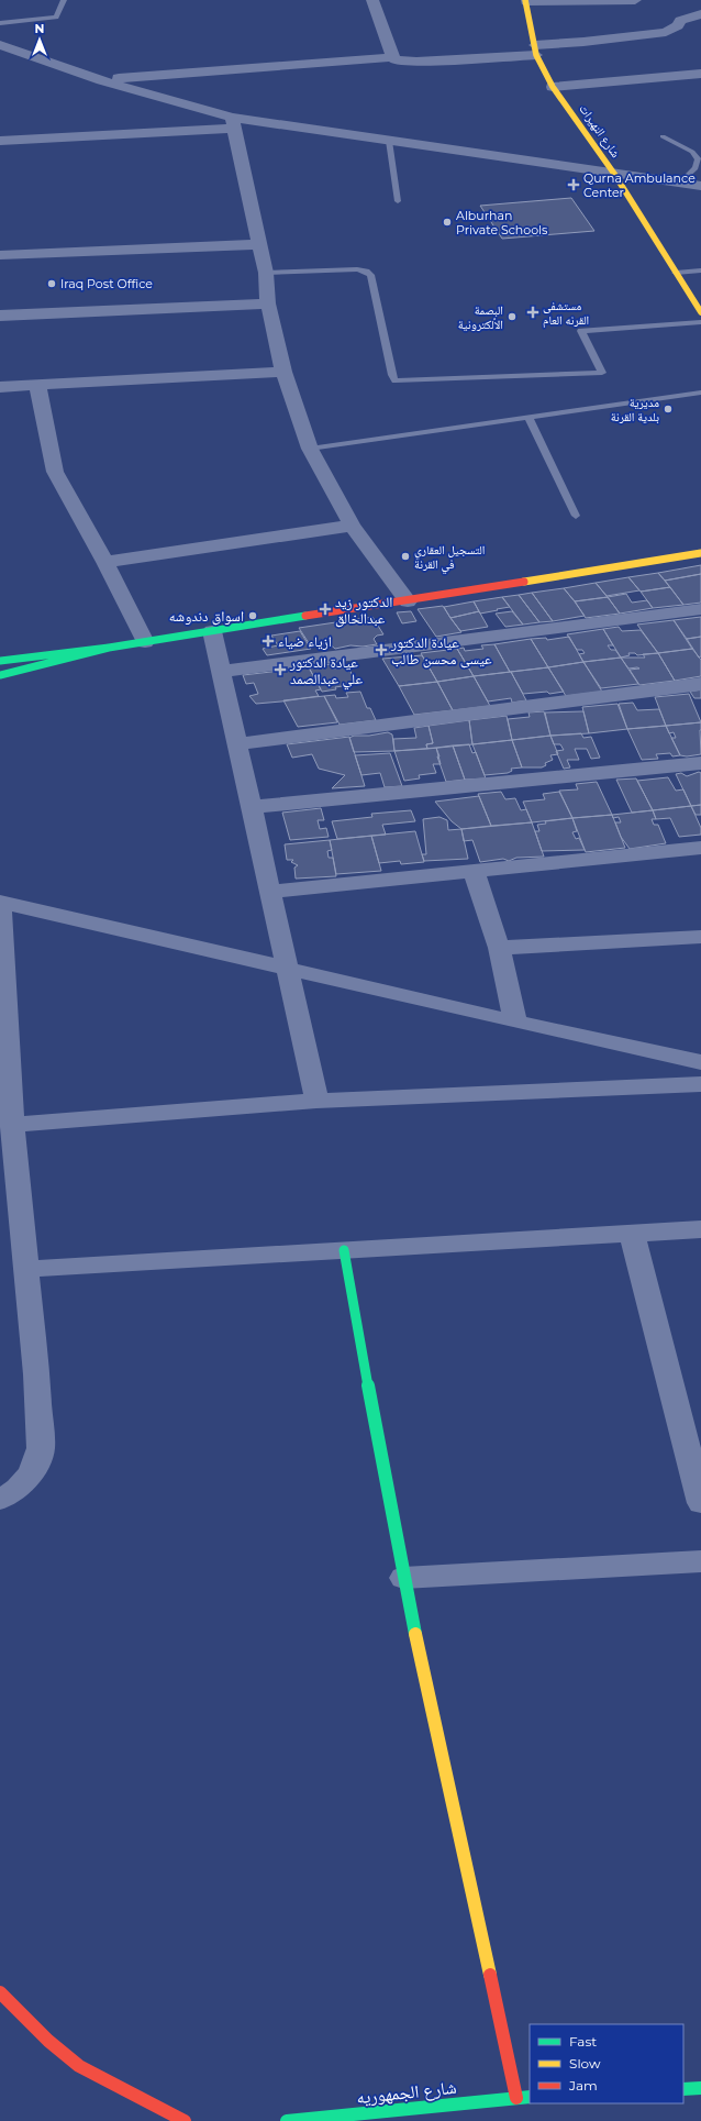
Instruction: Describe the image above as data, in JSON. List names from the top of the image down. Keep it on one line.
{"streets":{"street":["شارع النهيرات","شارع الجمهوريه"]},"places":{"health":["Qurna Ambulance Center","مستشفى القرنه العام","الدكتور زيد عبدالخالق","ازياء ضياء","عيادة الدكتور عيسى محسن طالب","عيادة الدكتور علي عبدالصمد"],"other":["Alburhan Private Schools","Iraq Post Office","البصمة الألكترونية","مديرية بلدية القرنة","التسجيل العقاري في القرنة","اسواق دندوشه"]},"legend":["Fast","Slow","Jam"],"north":"top"}
